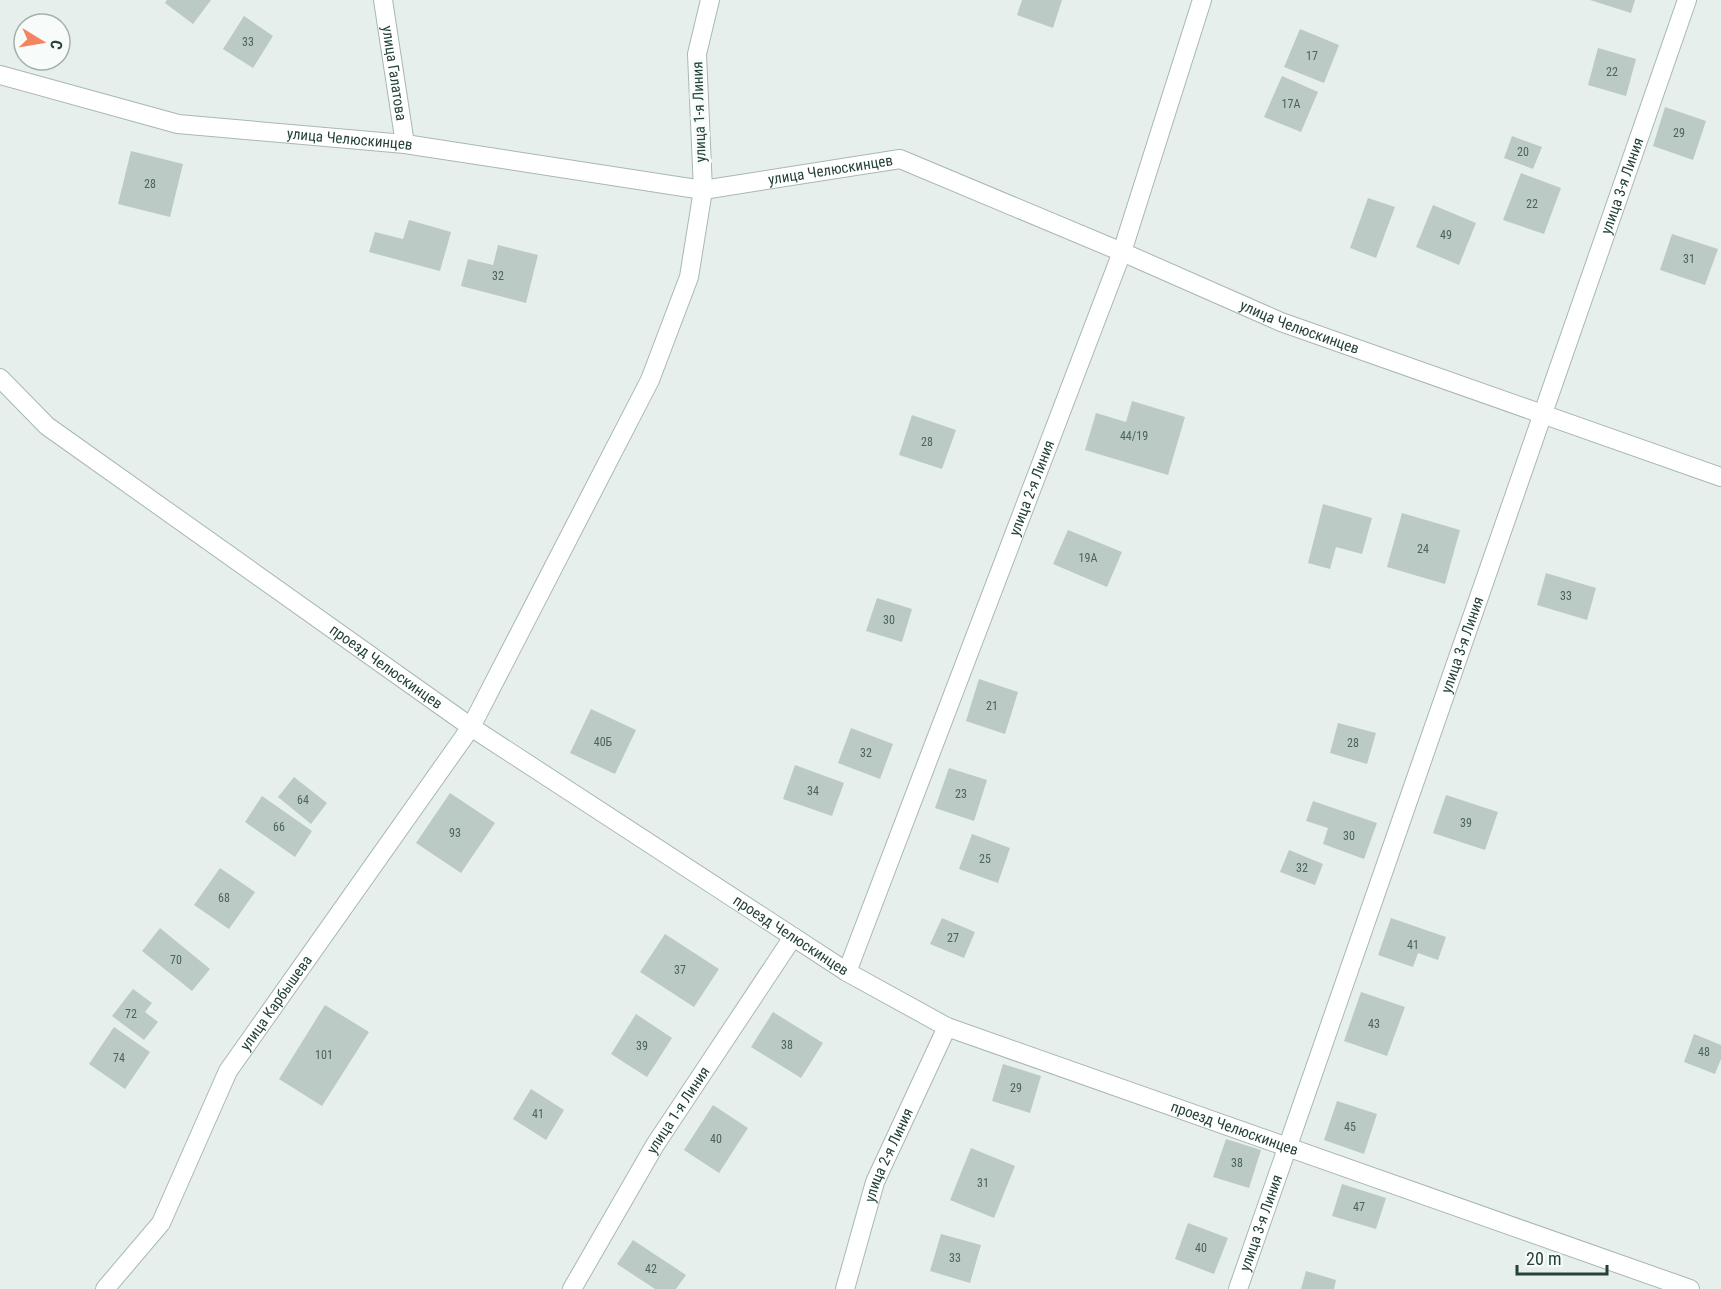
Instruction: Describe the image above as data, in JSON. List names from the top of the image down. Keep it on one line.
{"streets":{"street":["улица Галатова","улица 1-я Линия","улица Челюскинцев","улица 3-я Линия","улица 2-я Линия","проезд Челюскинцев","улица Карбышева"]},"crossings":[["улица Галатова","улица Челюскинцев"],["улица 1-я Линия","улица Челюскинцев"],["улица 1-я Линия","проезд Челюскинцев"],["улица 1-я Линия","улица Карбышева"],["улица Челюскинцев","улица 3-я Линия"],["улица Челюскинцев","улица 2-я Линия"],["улица 3-я Линия","проезд Челюскинцев"],["улица 2-я Линия","проезд Челюскинцев"],["проезд Челюскинцев","улица Карбышева"]],"house_numbers":["33","17","22","17А","29","20","28","22","49","31","32","44/19","28","24","19А","33","30","21","40Б","28","32","34","23","64","39","66","93","30","25","32","68","27","41","70","37","72","43","38","39","48","101","74","29","41","45","40","38","31","47","40","33","42"],"scale_bar":"20 m","north":"right"}
